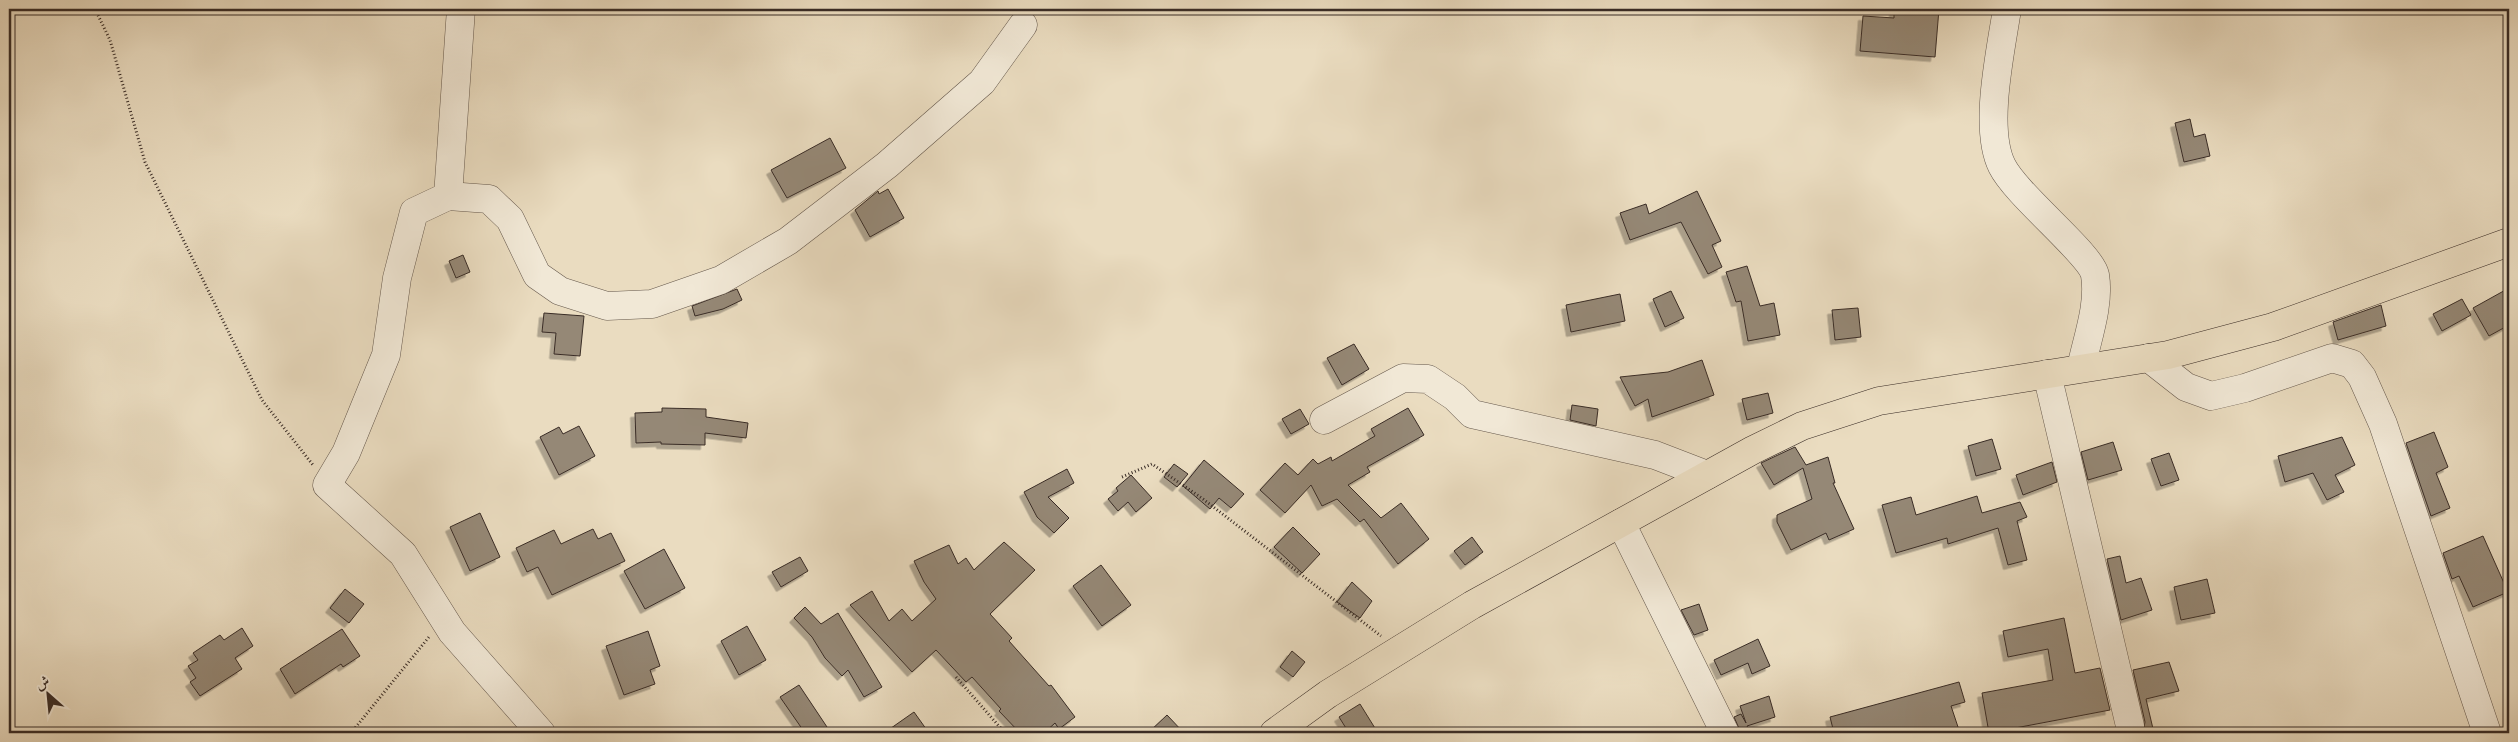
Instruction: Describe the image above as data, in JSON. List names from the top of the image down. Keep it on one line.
{"north":"top left"}
